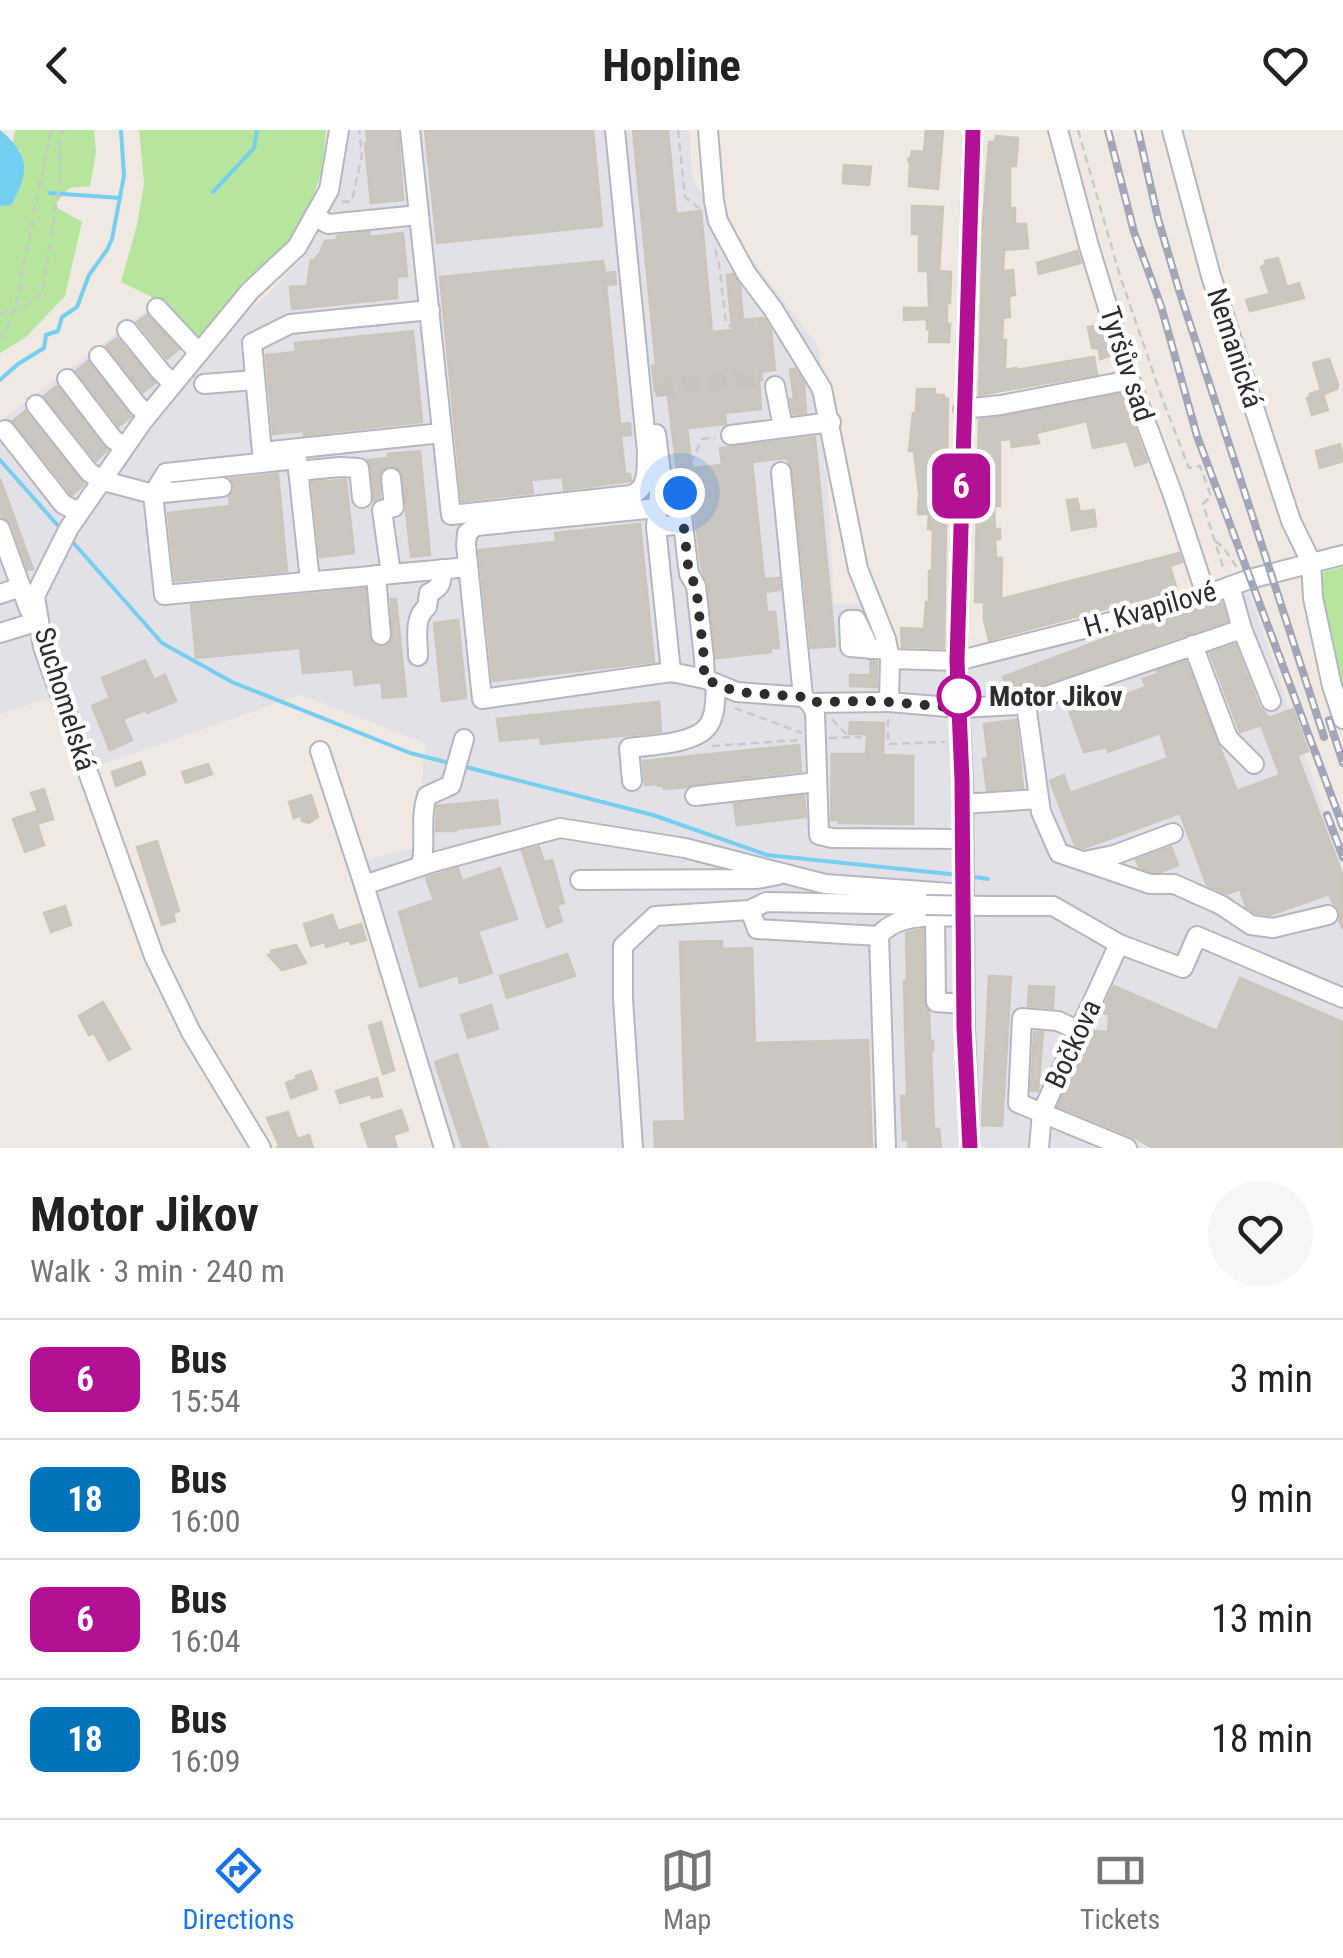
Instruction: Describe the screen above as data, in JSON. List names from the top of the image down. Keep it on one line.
{"streets":{"street":["Nemanická","Tyršův sad","H. Kvapilové","Suchomelská","Bočkova"]},"crossings":[["Nemanická","H. Kvapilové"],["Tyršův sad","H. Kvapilové"]],"places":["Motor Jikov"],"lines":["bus line 6"],"page":{"header":"Hopline","on_map":"6","heading":["Motor Jikov","Walk · 3 min · 240 m"],"list":[{"mark":"6","name":"Bus","note":"15:54","value":"3 min"},{"mark":"18","name":"Bus","note":"16:00","value":"9 min"},{"mark":"6","name":"Bus","note":"16:04","value":"13 min"},{"mark":"18","name":"Bus","note":"16:09","value":"18 min"}],"tabs":["Directions","Map","Tickets"]}}
